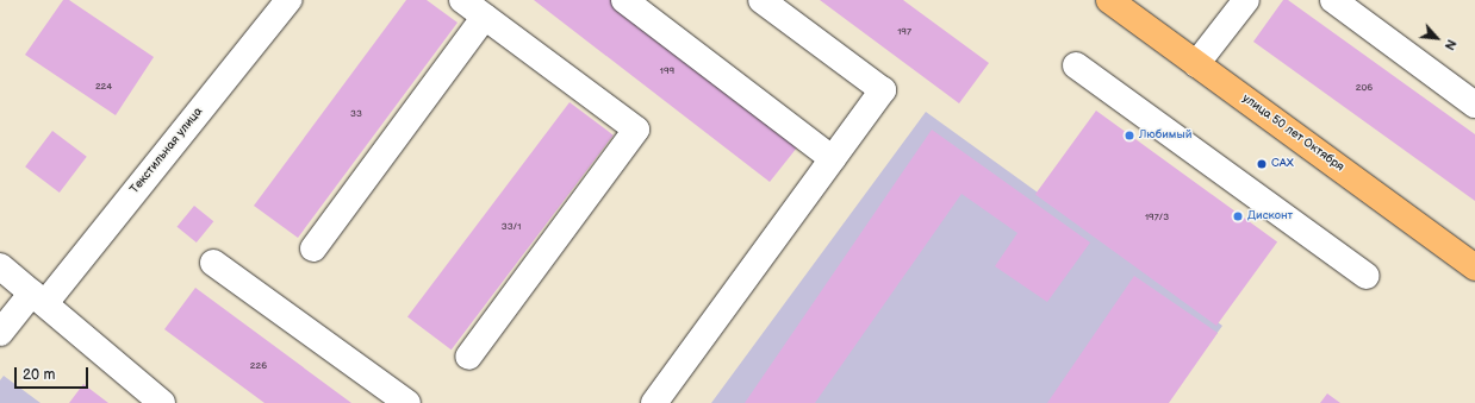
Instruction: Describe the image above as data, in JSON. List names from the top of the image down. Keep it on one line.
{"streets":{"main road":["улица 50 лет Октября"],"street":["Текстильная улица"]},"places":["Любимый","САХ","Дисконт"],"house_numbers":["197","199","224","206","33","197/3","33/1","226"],"scale_bar":"20 m","north":"bottom right"}
